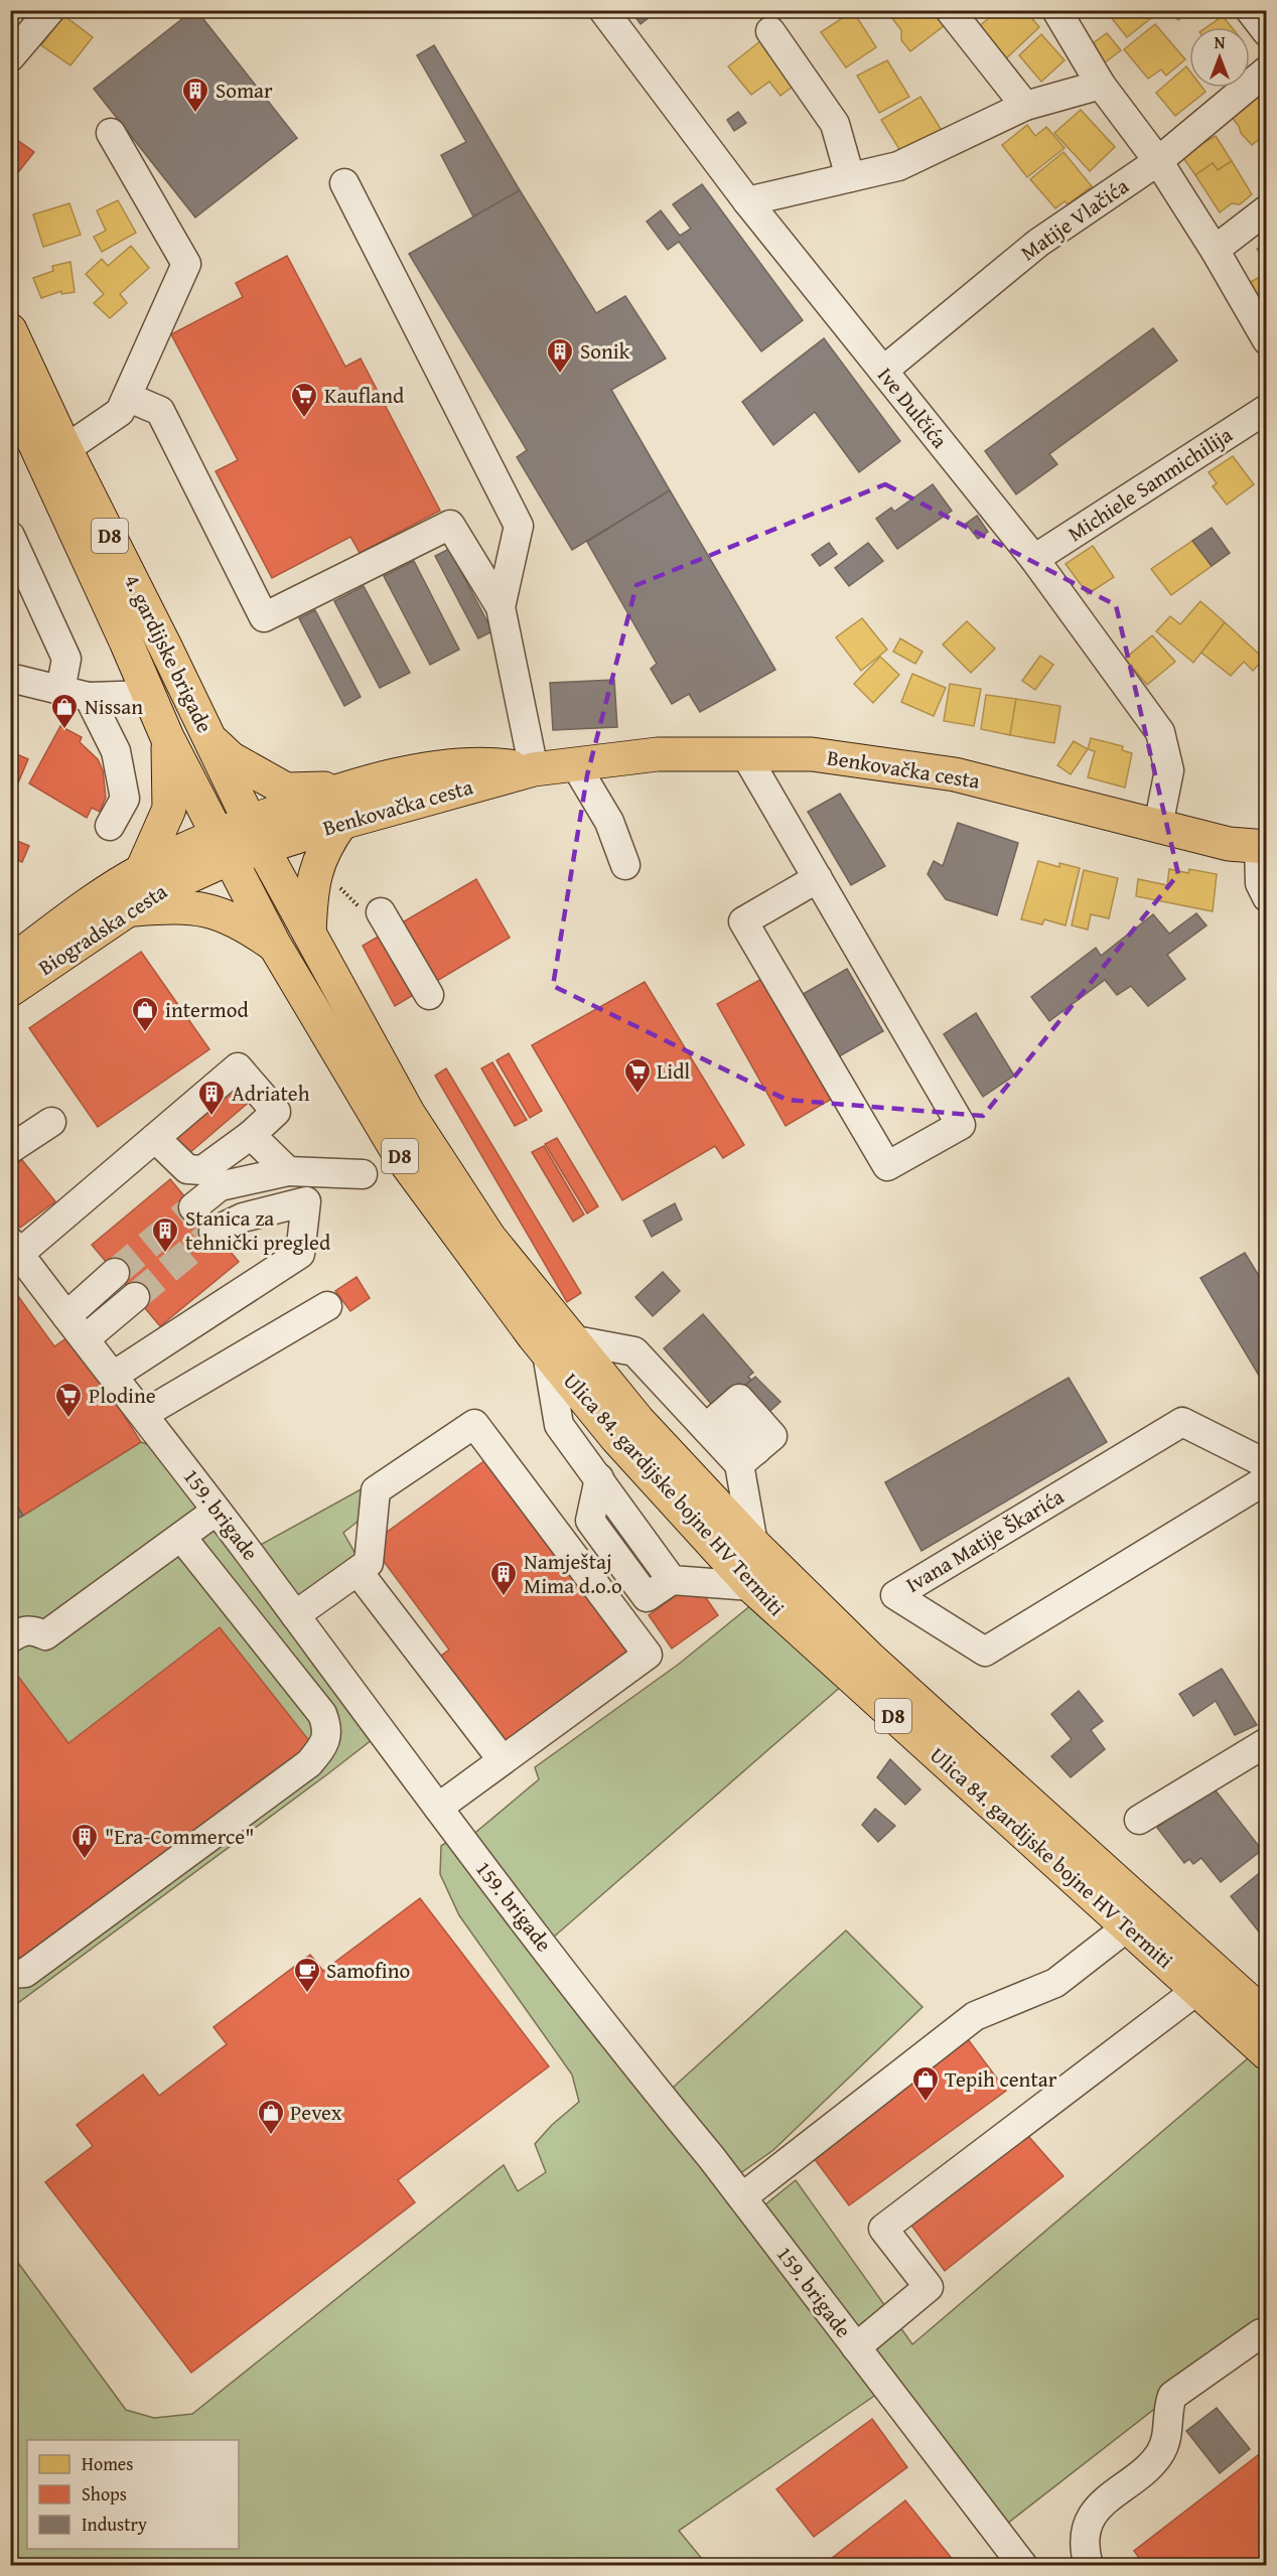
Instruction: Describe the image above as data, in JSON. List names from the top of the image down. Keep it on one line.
{"streets":{"main road":["D8","4. gardijske brigade","Benkovačka cesta","Biogradska cesta","Ulica 84. gardijske bojne HV Termiti"],"street":["Matije Vlačića","Ive Dulčića","Michiele Sanmichilija","159. brigade","Ivana Matije Škarića"]},"crossings":[["Matije Vlačića","Ive Dulčića"],["Ive Dulčića","Michiele Sanmichilija"],["Ive Dulčića","Benkovačka cesta"],["4. gardijske brigade","Benkovačka cesta"],["4. gardijske brigade","Biogradska cesta"],["4. gardijske brigade","Ulica 84. gardijske bojne HV Termiti"],["Benkovačka cesta","Ulica 84. gardijske bojne HV Termiti"],["Biogradska cesta","Ulica 84. gardijske bojne HV Termiti"]],"places":{"building":["Somar","Sonik","Adriateh","Stanica za tehnički pregled","Namještaj Mima d.o.o","\"Era-Commerce\""],"supermarket":["Kaufland","Lidl","Plodine"],"shop":["Nissan","intermod","Tepih centar","Pevex"],"cafe":["Samofino"]},"legend":["Homes","Shops","Industry"],"north":"top"}
